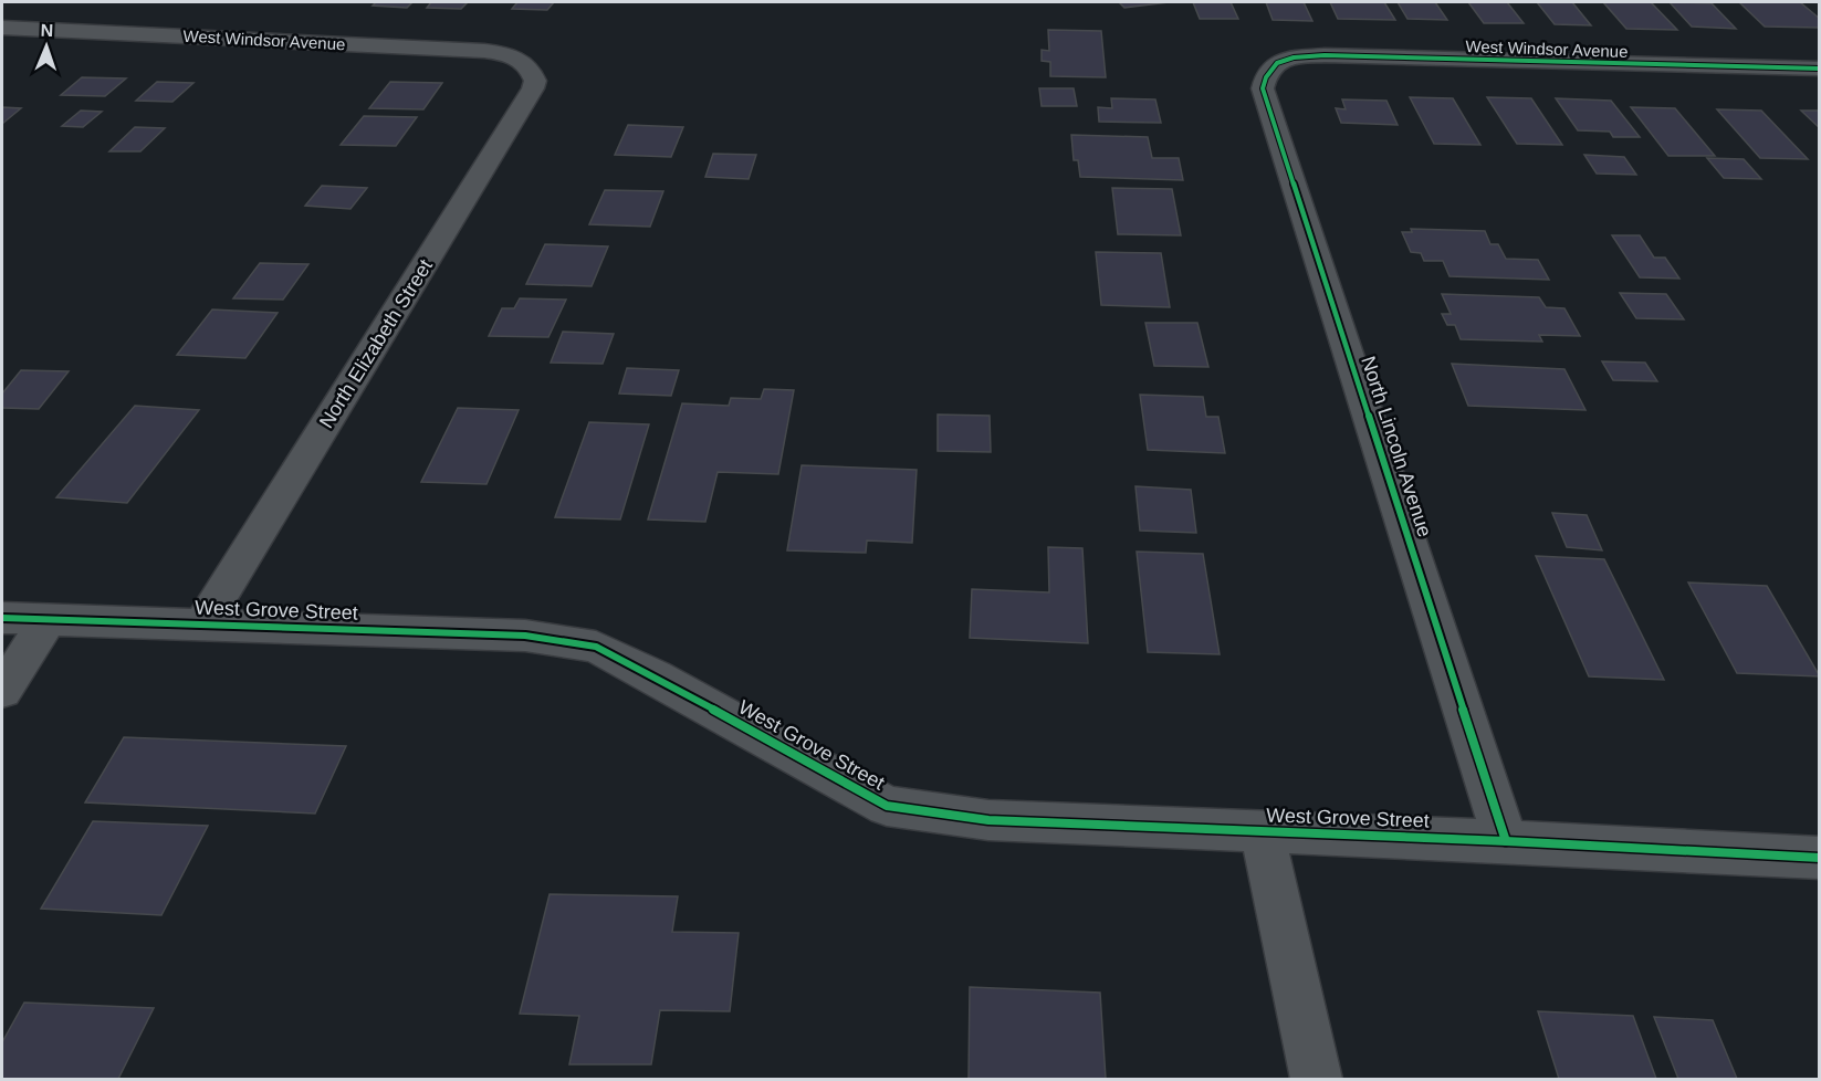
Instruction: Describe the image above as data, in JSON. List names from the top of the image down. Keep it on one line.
{"streets":{"street":["West Windsor Avenue","North Elizabeth Street","North Lincoln Avenue","West Grove Street"]},"crossings":[["West Windsor Avenue","North Elizabeth Street"],["West Windsor Avenue","North Lincoln Avenue"],["North Elizabeth Street","West Grove Street"],["North Lincoln Avenue","West Grove Street"]],"north":"top"}
